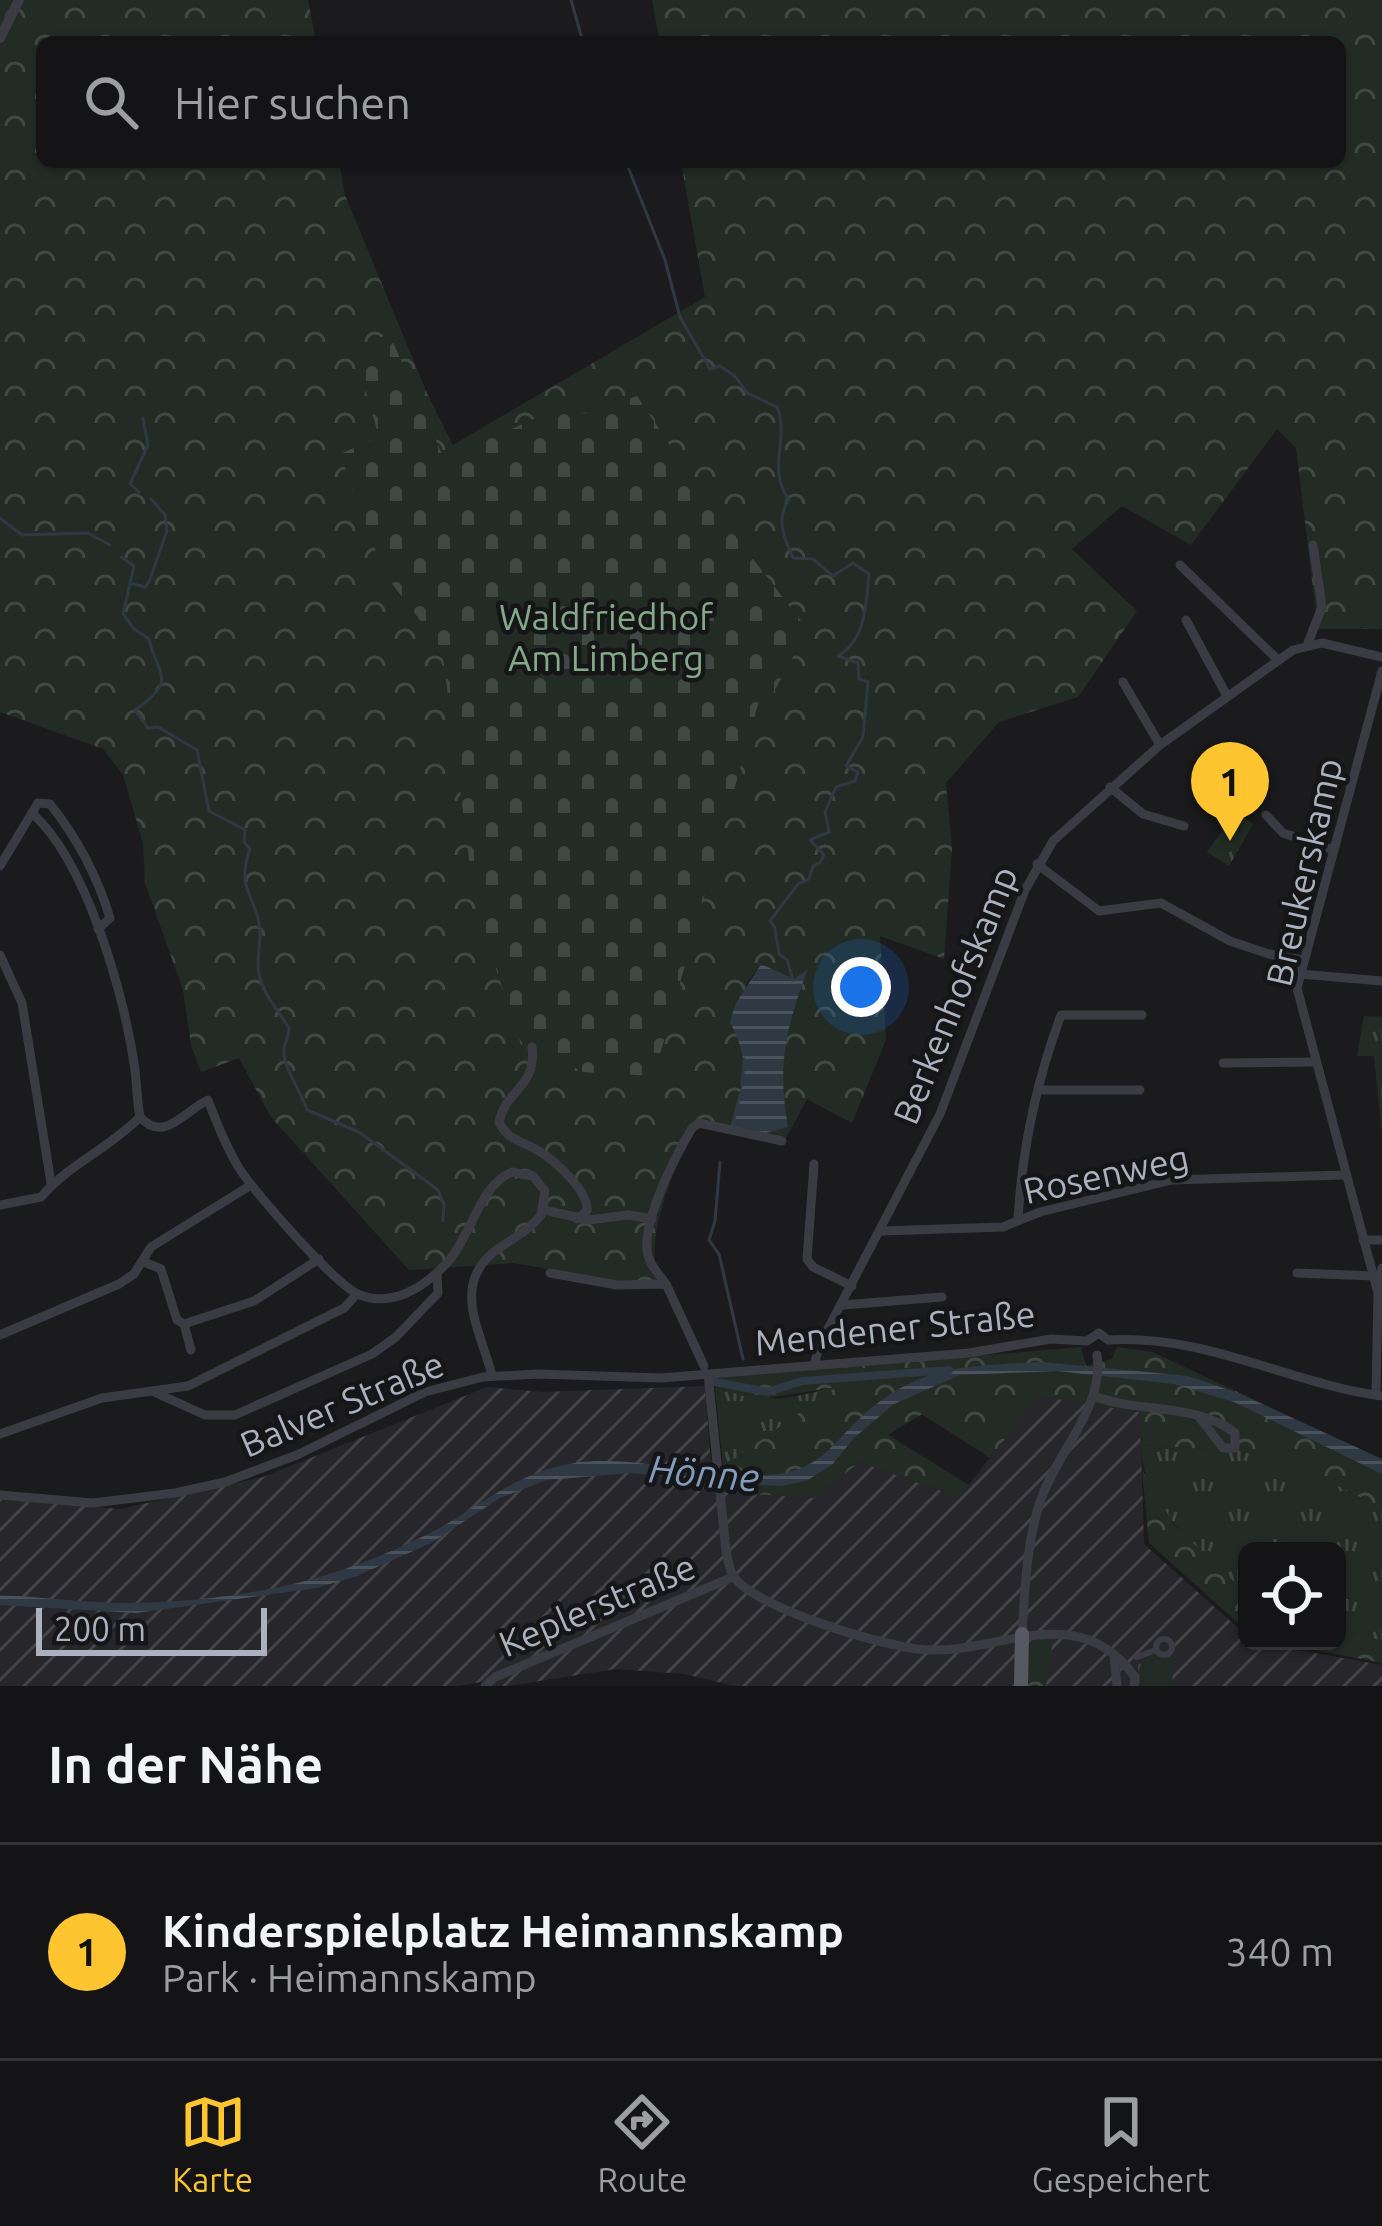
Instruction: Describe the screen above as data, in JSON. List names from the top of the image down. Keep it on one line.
{"streets":{"street":["Breukerskamp","Berkenhofskamp","Rosenweg","Mendener Straße","Balver Straße","Keplerstraße"]},"crossings":[["Breukerskamp","Rosenweg"],["Breukerskamp","Mendener Straße"],["Berkenhofskamp","Rosenweg"],["Berkenhofskamp","Mendener Straße"],["Mendener Straße","Balver Straße"]],"water":["Hönne"],"parks":["Waldfriedhof Am Limberg"],"scale_bar":"200 m","page":{"search":"Hier suchen","pins":"1","scale":"200 m","heading":"In der Nähe","list":[{"mark":"1","name":"Kinderspielplatz Heimannskamp","note":"Park · Heimannskamp","value":"340 m"}],"nav":["Karte","Route","Gespeichert"]}}
